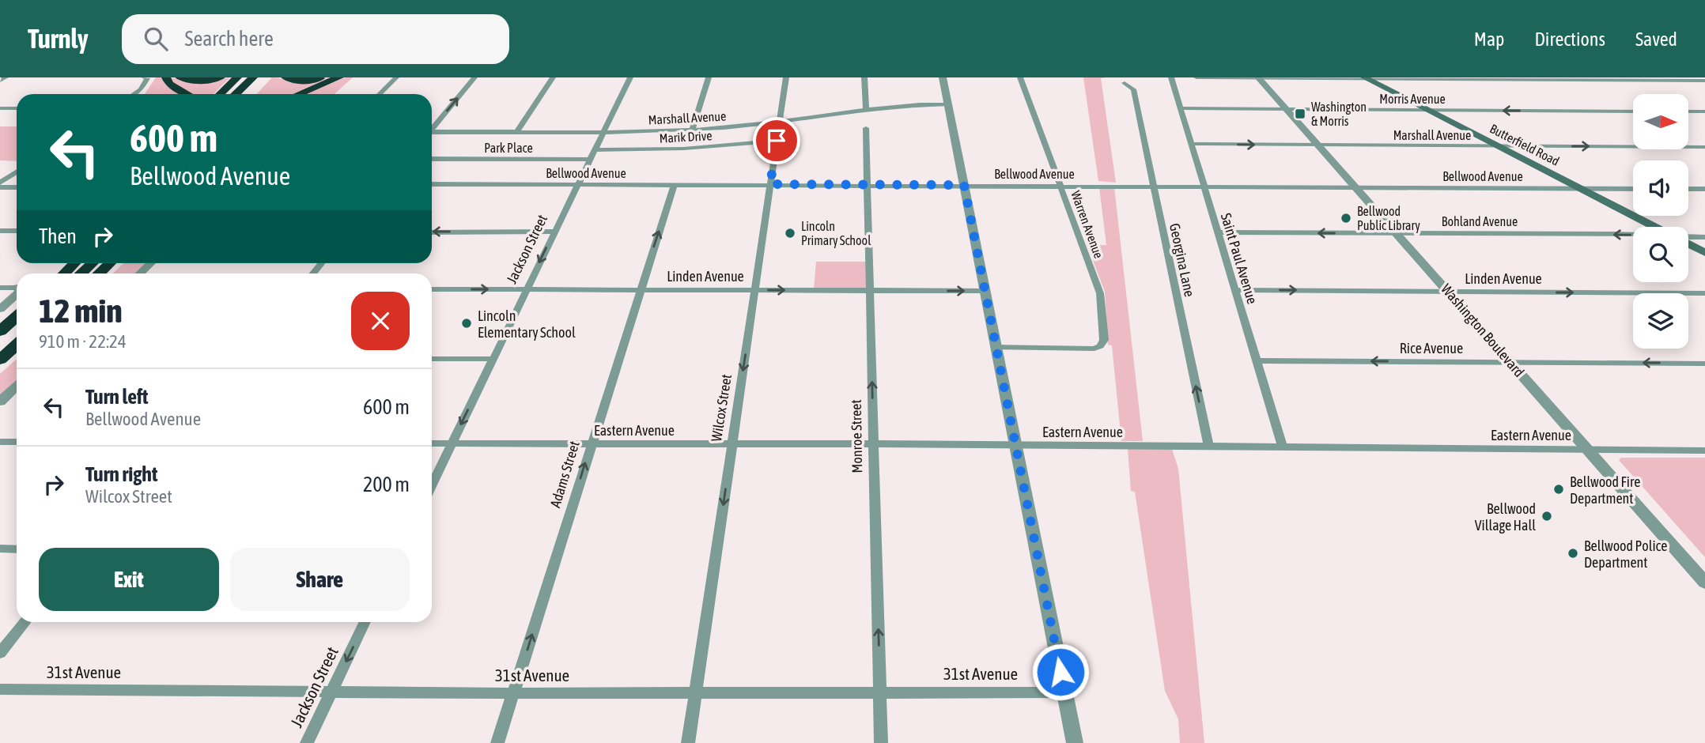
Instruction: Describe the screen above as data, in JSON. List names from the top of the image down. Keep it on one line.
{"streets":{"main road":["Butterfield Road"],"street":["Morris Avenue","Marshall Avenue","Marik Drive","Park Place","Bellwood Avenue","Bohland Avenue","Warren Avenue","Jackson Street","Saint Paul Avenue","Georgina Lane","Linden Avenue","Washington Boulevard","Rice Avenue","Wilcox Street","Eastern Avenue","Monroe Street","Adams Street","31st Avenue"]},"crossings":[["Morris Avenue","Butterfield Road"],["Morris Avenue","Saint Paul Avenue"],["Morris Avenue","Washington Boulevard"],["Marshall Avenue","Butterfield Road"],["Marshall Avenue","Jackson Street"],["Marshall Avenue","Saint Paul Avenue"],["Marshall Avenue","Washington Boulevard"],["Marshall Avenue","Wilcox Street"],["Marik Drive","Jackson Street"],["Marik Drive","Wilcox Street"],["Butterfield Road","Bellwood Avenue"],["Park Place","Jackson Street"],["Bellwood Avenue","Warren Avenue"],["Bellwood Avenue","Jackson Street"],["Bellwood Avenue","Saint Paul Avenue"],["Bellwood Avenue","Georgina Lane"],["Bellwood Avenue","Washington Boulevard"],["Bellwood Avenue","Wilcox Street"],["Bellwood Avenue","Monroe Street"],["Bellwood Avenue","Adams Street"],["Bohland Avenue","Saint Paul Avenue"],["Bohland Avenue","Washington Boulevard"],["Jackson Street","Linden Avenue"],["Jackson Street","Eastern Avenue"],["Jackson Street","31st Avenue"],["Saint Paul Avenue","Linden Avenue"],["Saint Paul Avenue","Rice Avenue"],["Saint Paul Avenue","Eastern Avenue"],["Georgina Lane","Eastern Avenue"],["Linden Avenue","Washington Boulevard"],["Linden Avenue","Wilcox Street"],["Linden Avenue","Monroe Street"],["Linden Avenue","Adams Street"],["Washington Boulevard","Rice Avenue"],["Washington Boulevard","Eastern Avenue"],["Wilcox Street","Eastern Avenue"],["Wilcox Street","31st Avenue"],["Eastern Avenue","Monroe Street"],["Eastern Avenue","Adams Street"],["Monroe Street","31st Avenue"],["Adams Street","31st Avenue"]],"one_way":["Bohland Avenue","Jackson Street","Georgina Lane","Linden Avenue","Rice Avenue","Wilcox Street","Monroe Street","Adams Street"],"places":{"transit":["Washington & Morris"],"other":["Bellwood Public Library","Lincoln Primary School","Lincoln Elementary School","Bellwood Fire Department","Bellwood Village Hall","Bellwood Police Department"]},"north":"right","page":{"header":"Turnly","search":"Search here","nav":["Map","Directions","Saved"],"turn":["600 m","Bellwood Avenue"],"then":"Then","heading":["12 min","910 m · 22:24"],"list":[{"name":"Turn left","note":"Bellwood Avenue","value":"600 m"},{"name":"Turn right","note":"Wilcox Street","value":"200 m"}],"buttons":["Exit","Share"]}}
